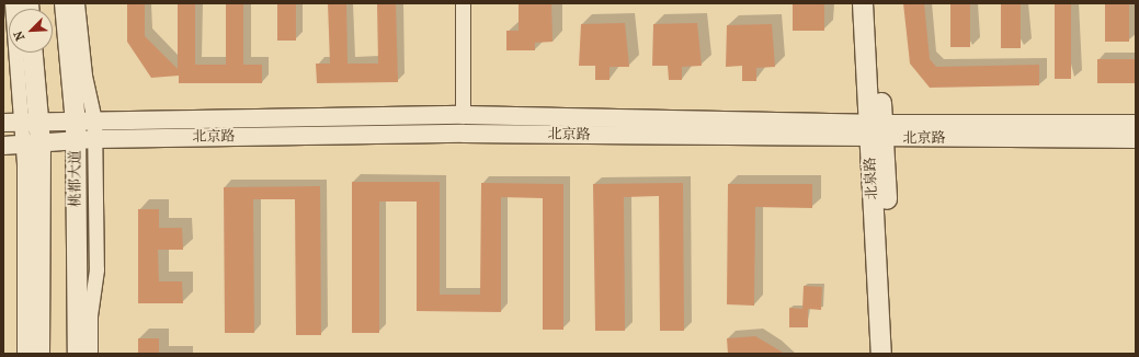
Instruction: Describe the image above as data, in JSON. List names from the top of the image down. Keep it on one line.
{"streets":{"main road":["桃都大道","北泉路"],"street":["北京路"]},"crossings":[["北京路","桃都大道"],["北京路","北泉路"]],"north":"bottom left"}
